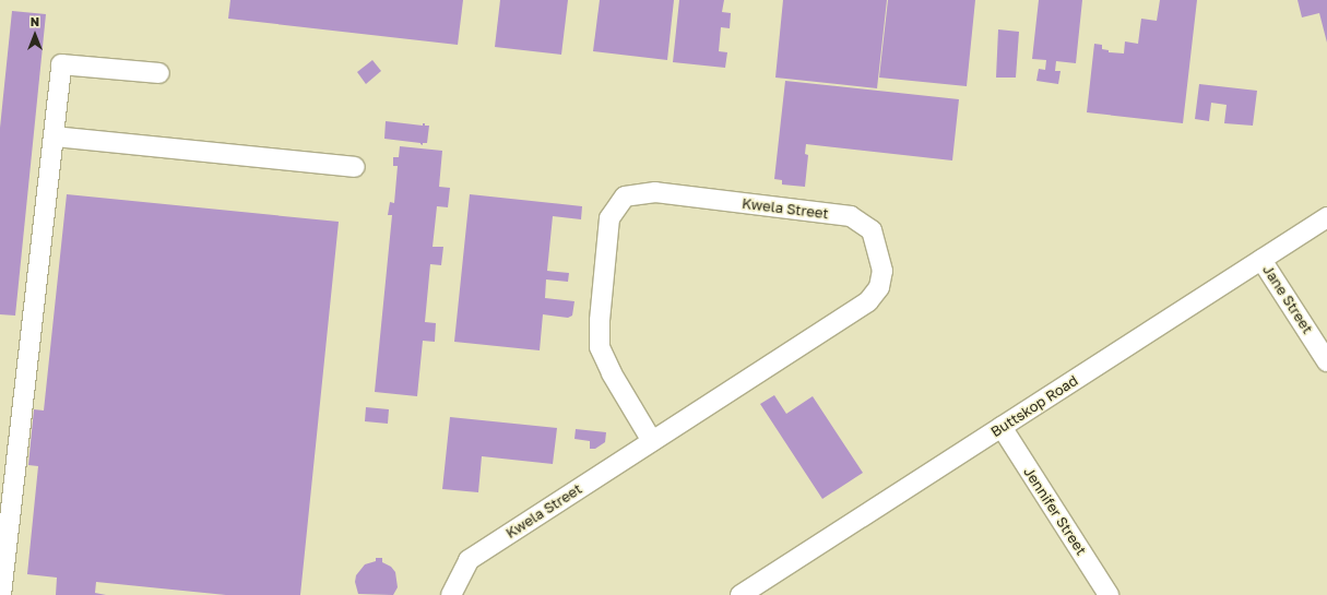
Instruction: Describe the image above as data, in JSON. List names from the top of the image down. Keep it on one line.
{"streets":{"street":["Kwela Street","Jane Street","Buttskop Road","Jennifer Street"]},"crossings":[["Jane Street","Buttskop Road"],["Buttskop Road","Jennifer Street"]],"north":"top"}
